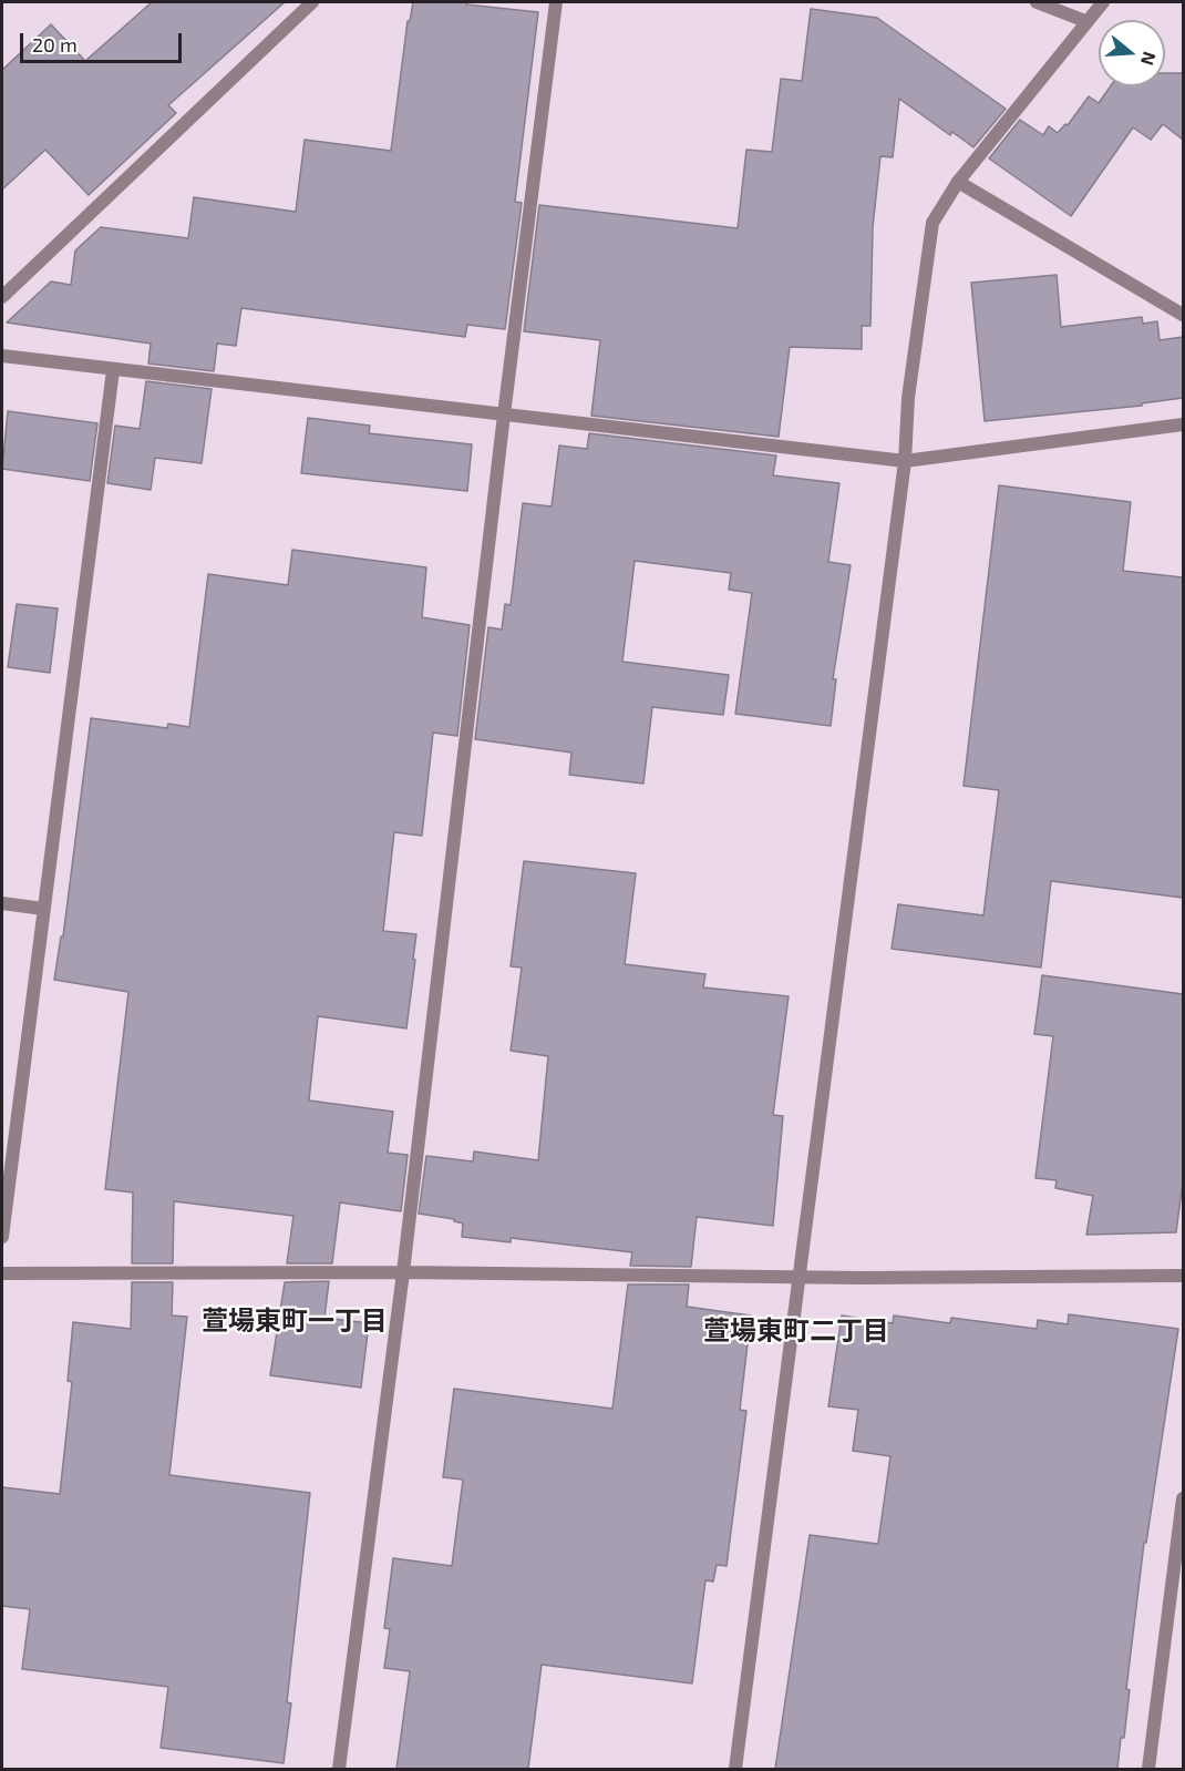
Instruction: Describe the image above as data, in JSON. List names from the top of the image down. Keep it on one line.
{"districts":["萱場東町一丁目","萱場東町二丁目"],"scale_bar":"20 m","north":"right"}
